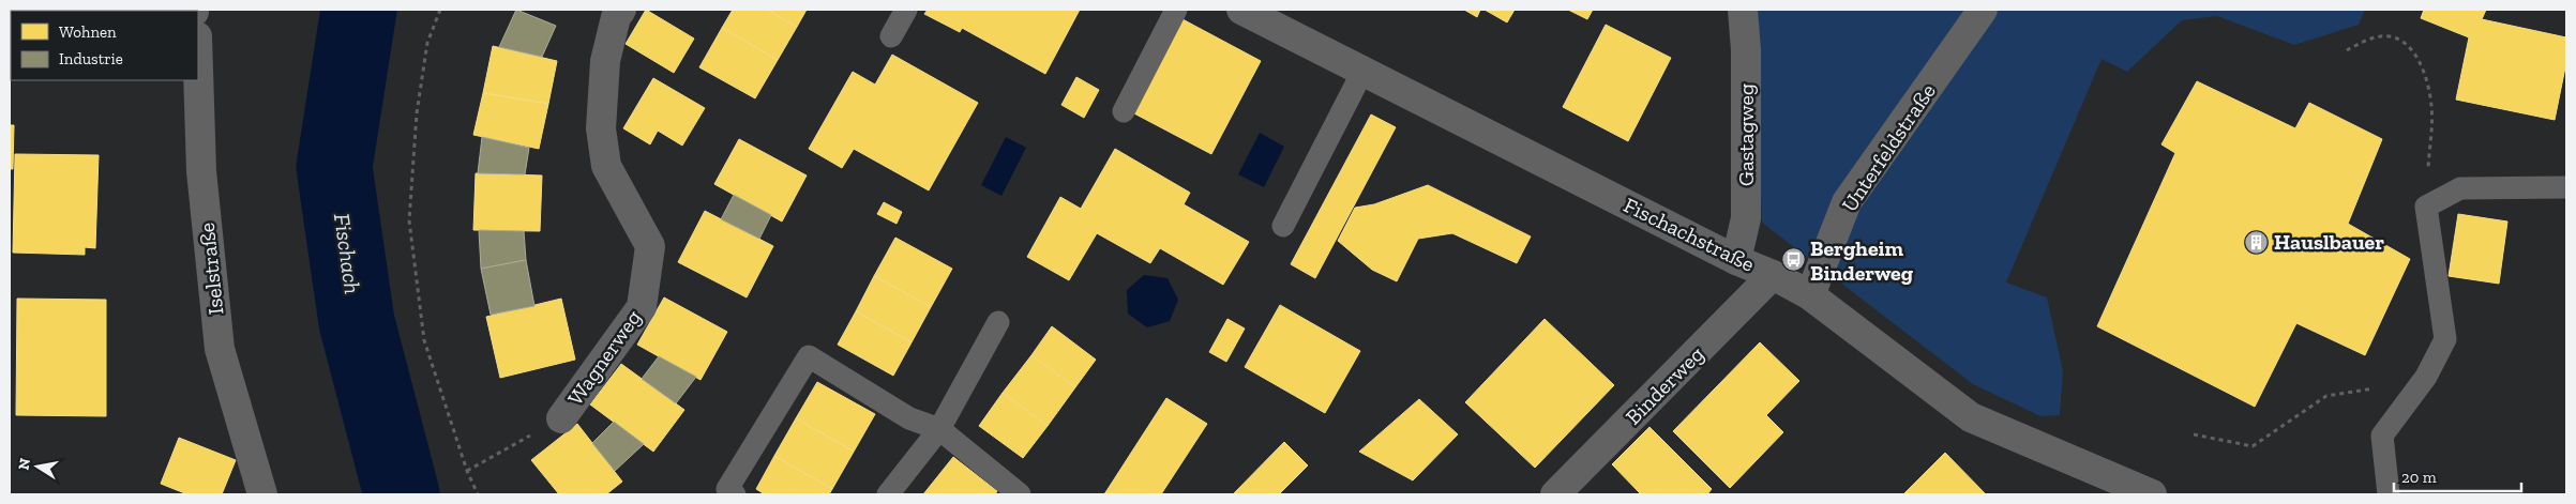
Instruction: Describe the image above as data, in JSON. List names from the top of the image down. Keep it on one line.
{"streets":{"street":["Gastagweg","Unterfeldstraße","Fischachstraße","Iselstraße","Wagnerweg","Binderweg"]},"crossings":[["Gastagweg","Fischachstraße"],["Unterfeldstraße","Fischachstraße"],["Fischachstraße","Binderweg"]],"water":["Fischach"],"places":{"building":["Hauslbauer"],"bus stop":["Bergheim Binderweg"]},"legend":["Wohnen","Industrie"],"scale_bar":"20 m","north":"left"}
